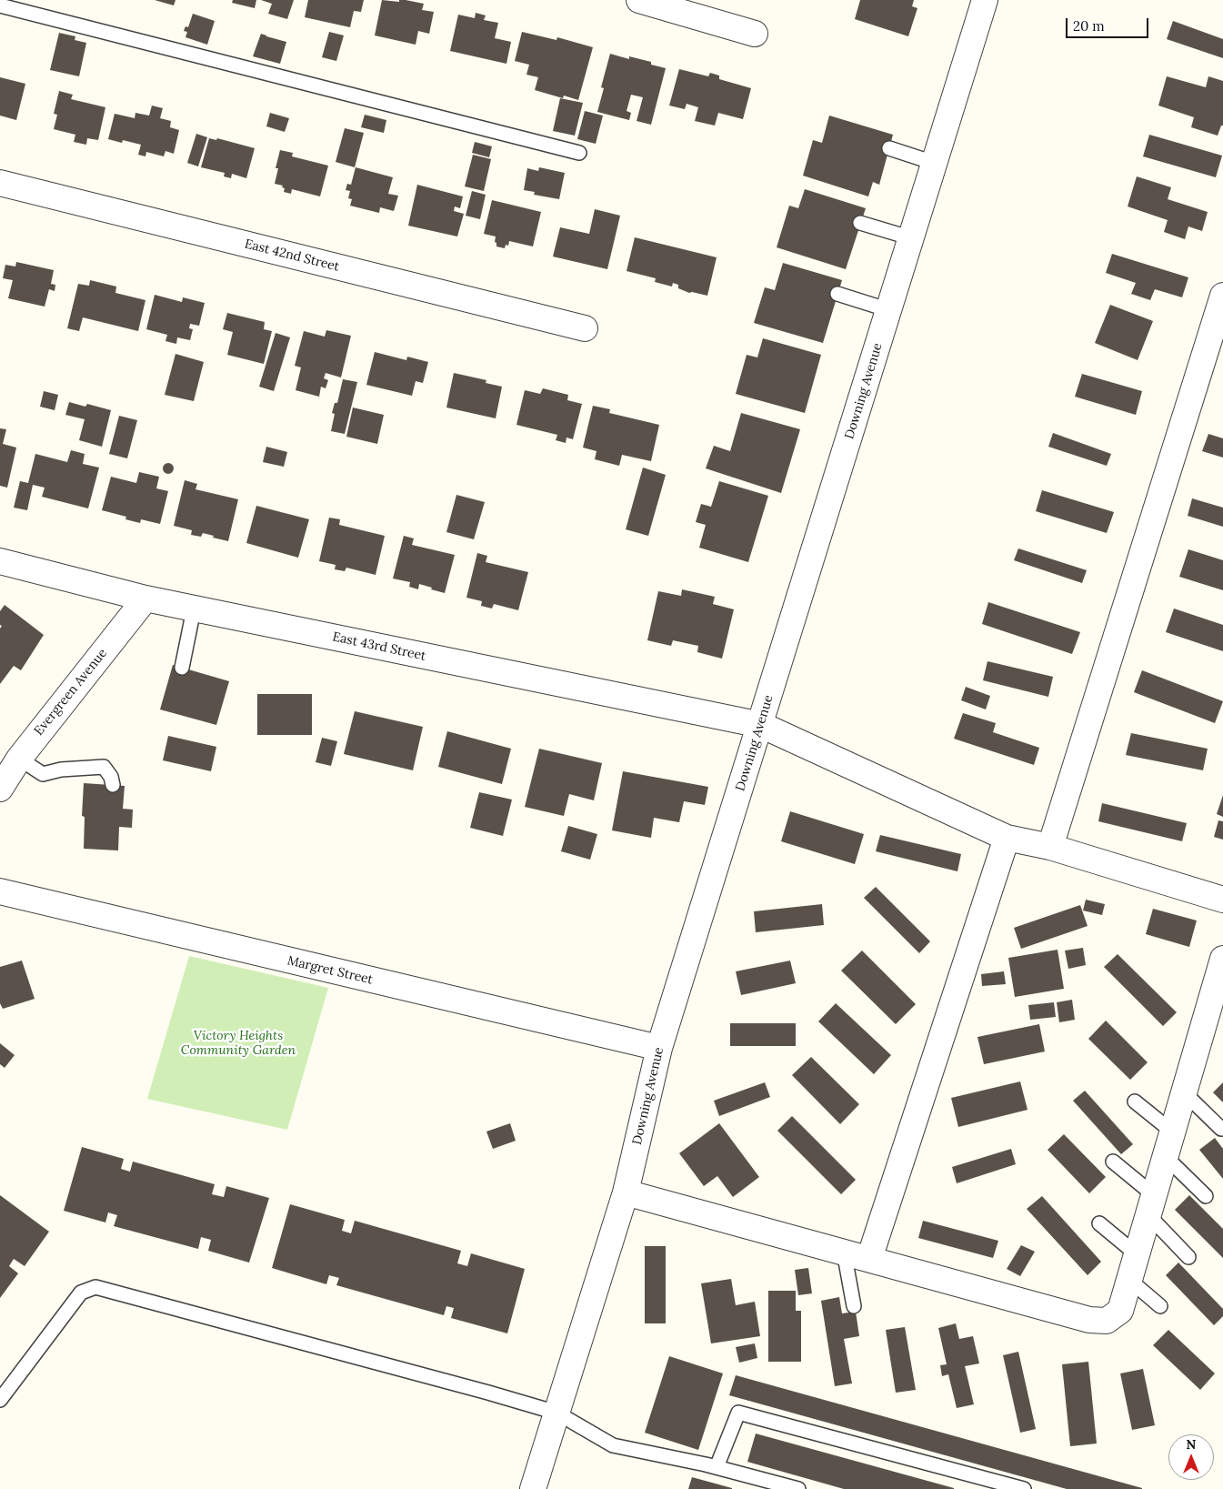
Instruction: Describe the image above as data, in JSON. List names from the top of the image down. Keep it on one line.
{"streets":{"street":["East 42nd Street","Downing Avenue","East 43rd Street","Evergreen Avenue","Margret Street"]},"crossings":[["Downing Avenue","East 43rd Street"],["Downing Avenue","Margret Street"],["East 43rd Street","Evergreen Avenue"]],"parks":["Victory Heights Community Garden"],"scale_bar":"20 m","north":"top"}
